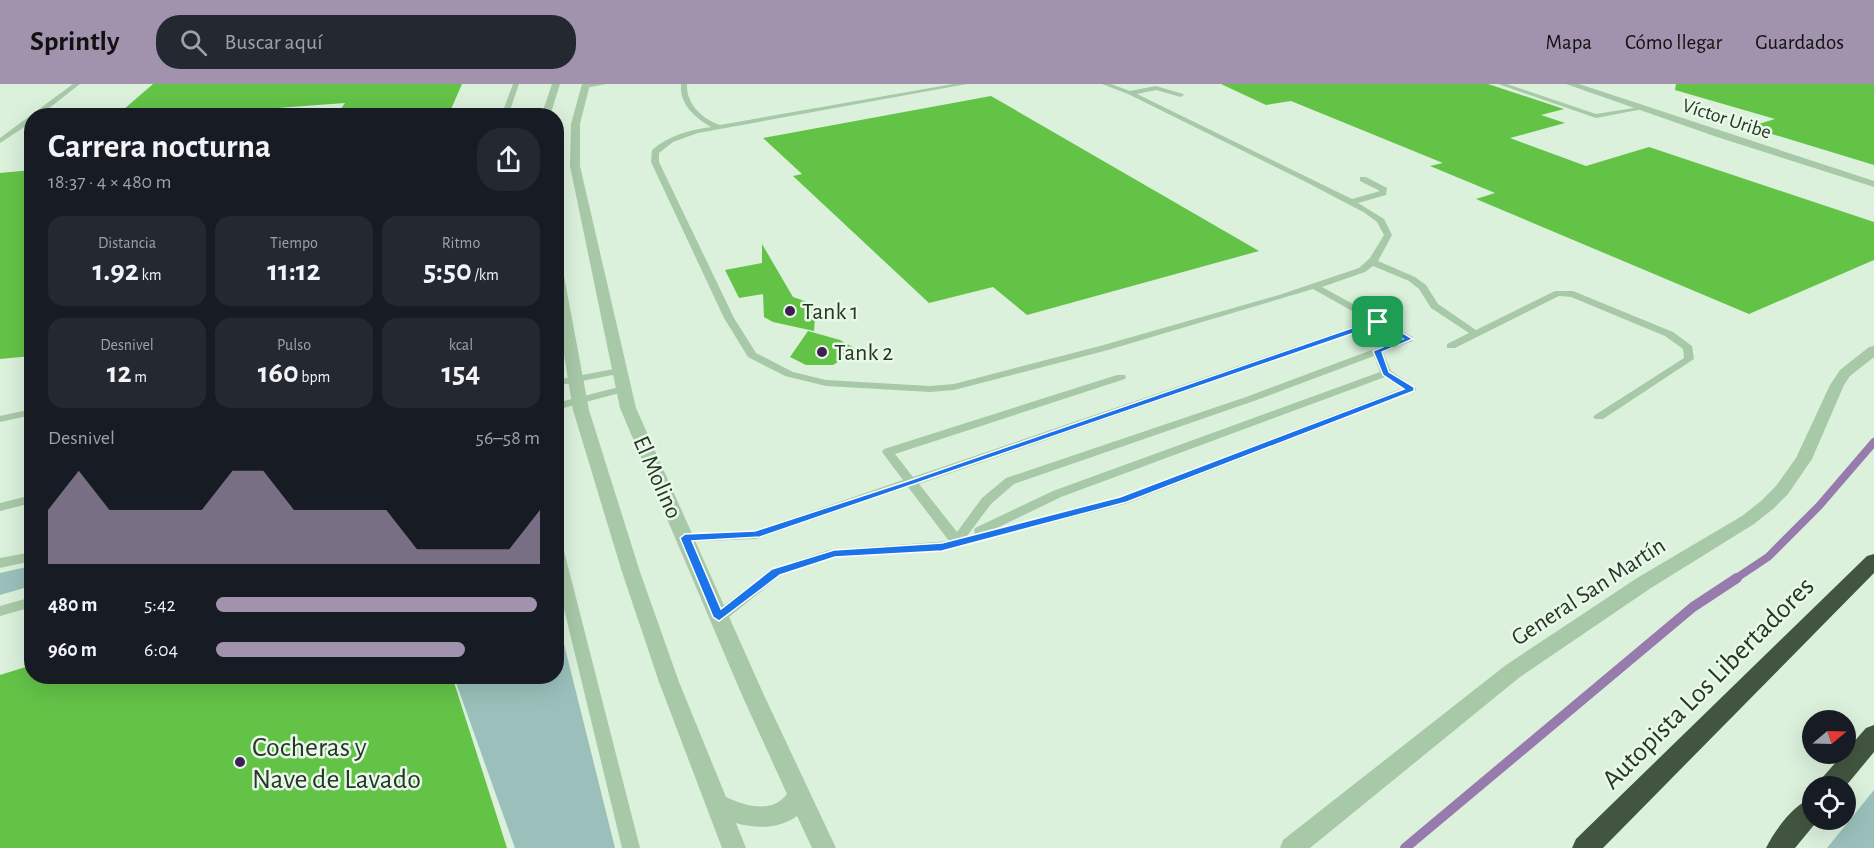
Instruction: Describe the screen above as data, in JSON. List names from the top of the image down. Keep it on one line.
{"streets":{"highway":["Autopista Los Libertadores"],"street":["Víctor Uribe","El Molino","General San Martín"]},"places":["Tank 1","Tank 2","Cocheras y Nave de Lavado"],"north":"right","page":{"header":"Sprintly","search":"Buscar aquí","nav":["Mapa","Cómo llegar","Guardados"],"heading":["Carrera nocturna","18:37 · 4 × 480 m"],"stats":[["Distancia","1.92 km"],["Tiempo","11:12"],["Ritmo","5:50 /km"],["Desnivel","12 m"],["Pulso","160 bpm"],["kcal","154"]],"chart":["Desnivel","56–58 m"],"list":[{"name":"480 m","note":"5:42"},{"name":"960 m","note":"6:04"}]}}
